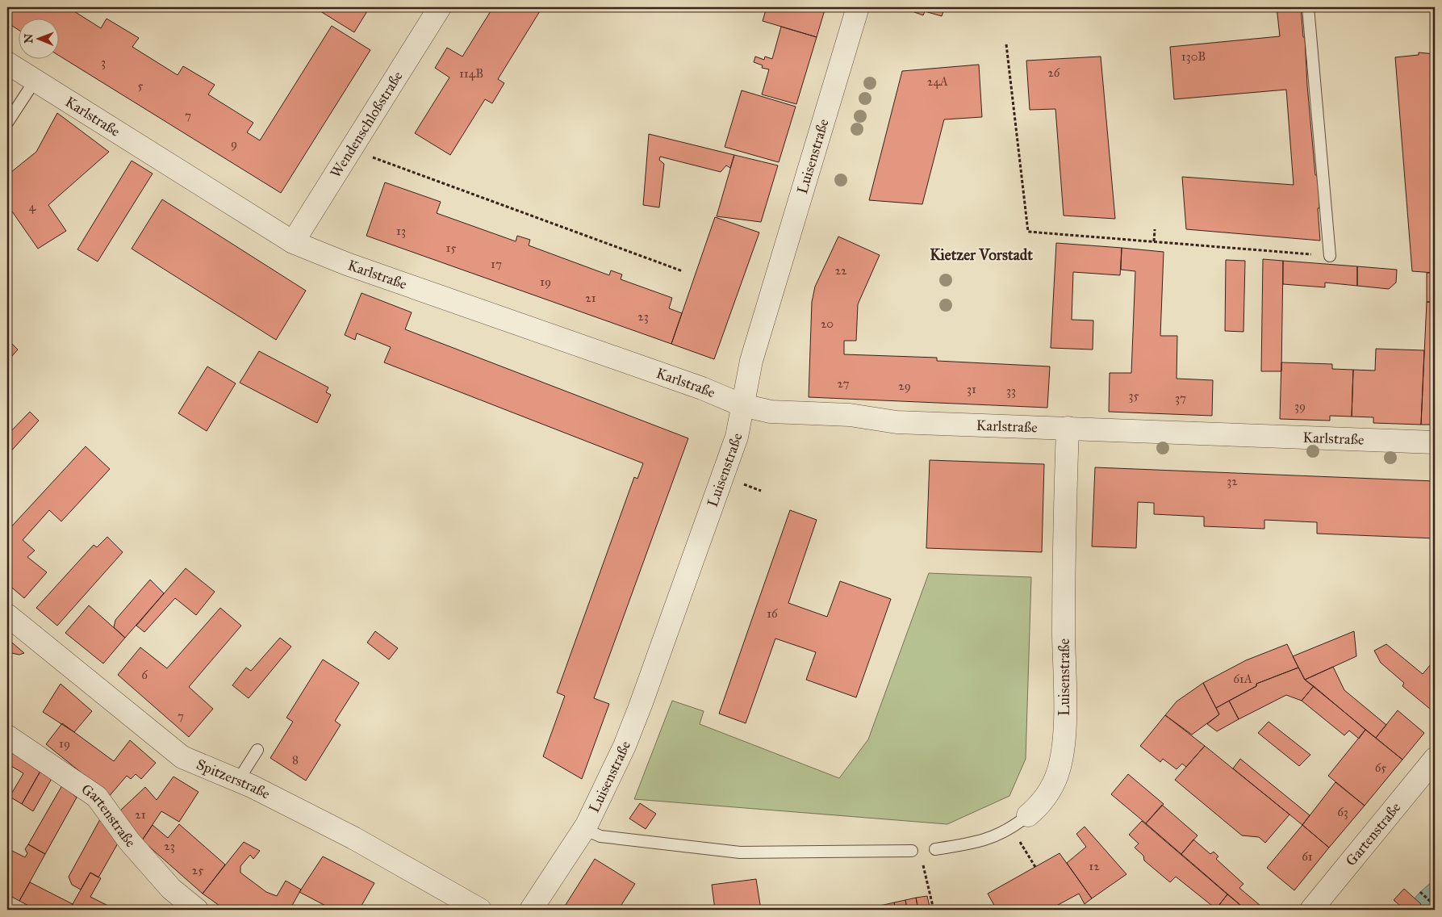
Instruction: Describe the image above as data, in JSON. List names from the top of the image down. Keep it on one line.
{"streets":{"street":["Karlstraße","Wendenschloßstraße","Luisenstraße","Spitzerstraße","Gartenstraße"]},"crossings":[["Karlstraße","Wendenschloßstraße"],["Karlstraße","Luisenstraße"]],"districts":["Kietzer Vorstadt"],"house_numbers":["130B","3","26","114B","24A","5","7","9","4","13","15","17","22","19","21","23","20","27","29","31","33","35","37","39","32","16","6","61A","7","19","8","65","63","21","23","61","12","25"],"north":"left"}
